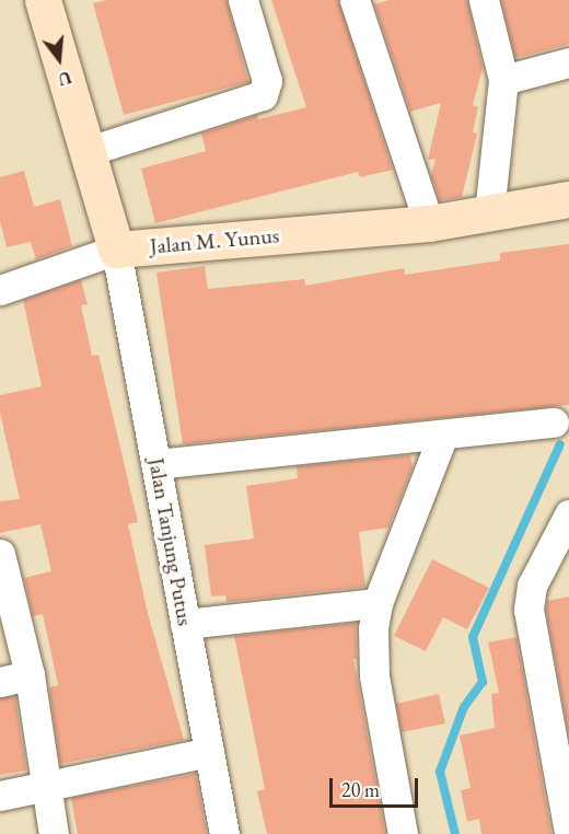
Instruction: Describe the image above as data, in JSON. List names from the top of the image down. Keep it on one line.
{"streets":{"street":["Jalan M. Yunus","Jalan Tanjung Putus"]},"crossings":[["Jalan M. Yunus","Jalan Tanjung Putus"]],"scale_bar":"20 m","north":"bottom"}
